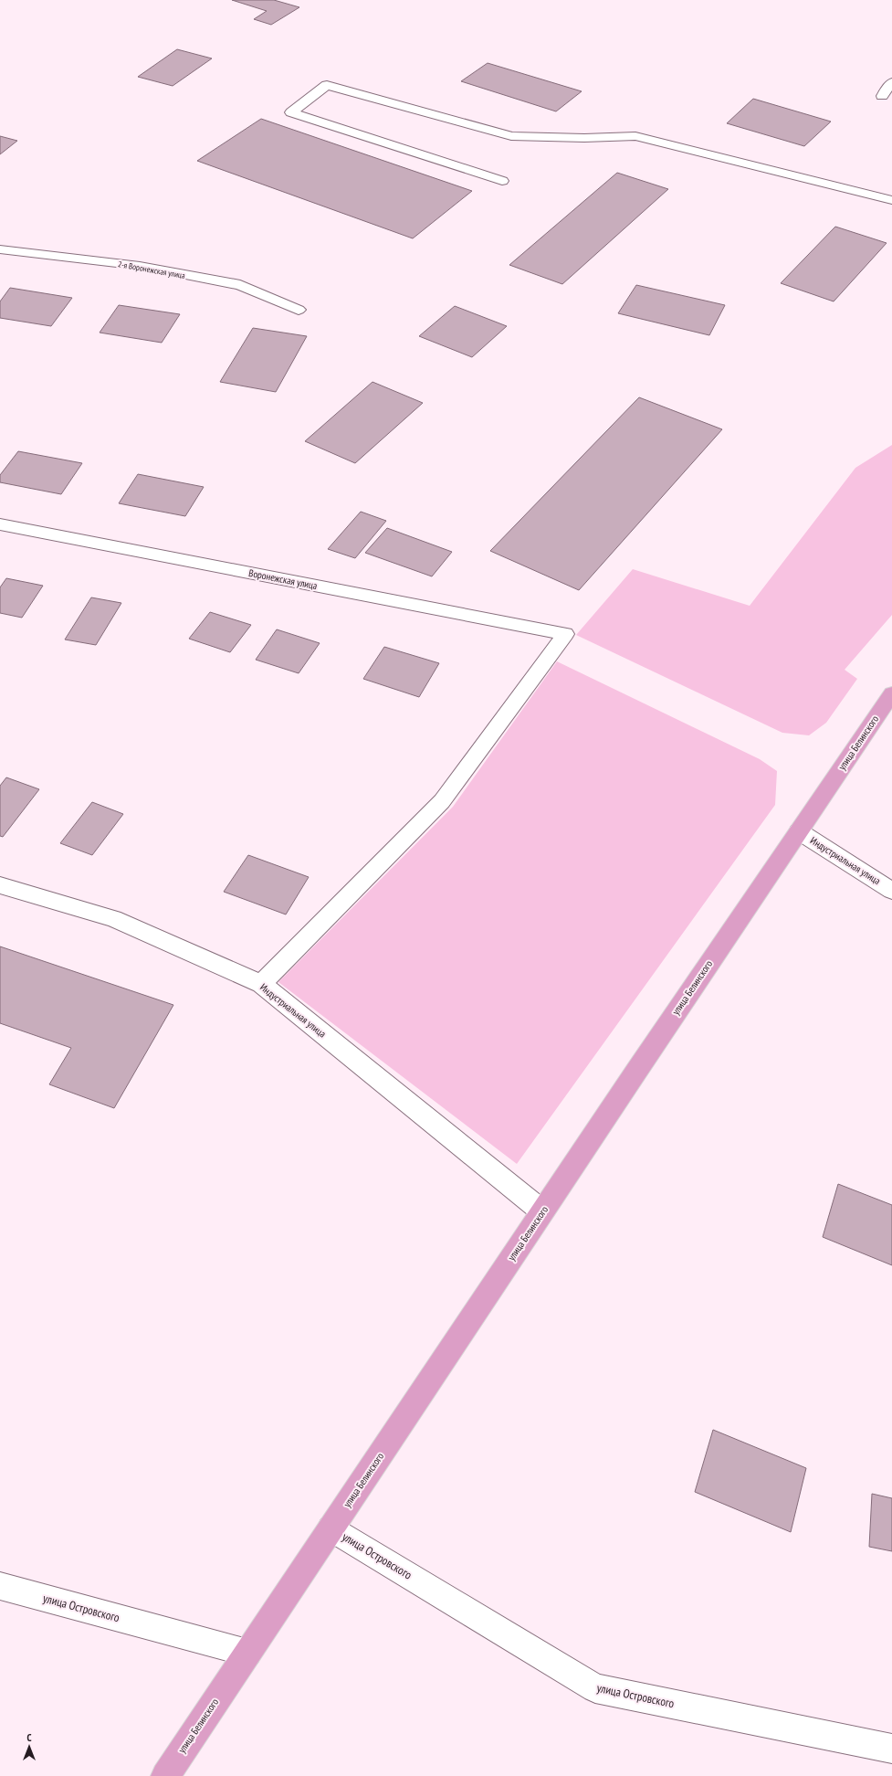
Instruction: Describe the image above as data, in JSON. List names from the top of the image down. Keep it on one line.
{"streets":{"main road":["улица Белинского"],"street":["2-я Воронежская улица","Воронежская улица","Индустриальная улица","улица Островского"]},"crossings":[["Воронежская улица","Индустриальная улица"],["улица Белинского","Индустриальная улица"],["улица Белинского","улица Островского"]],"north":"top"}
